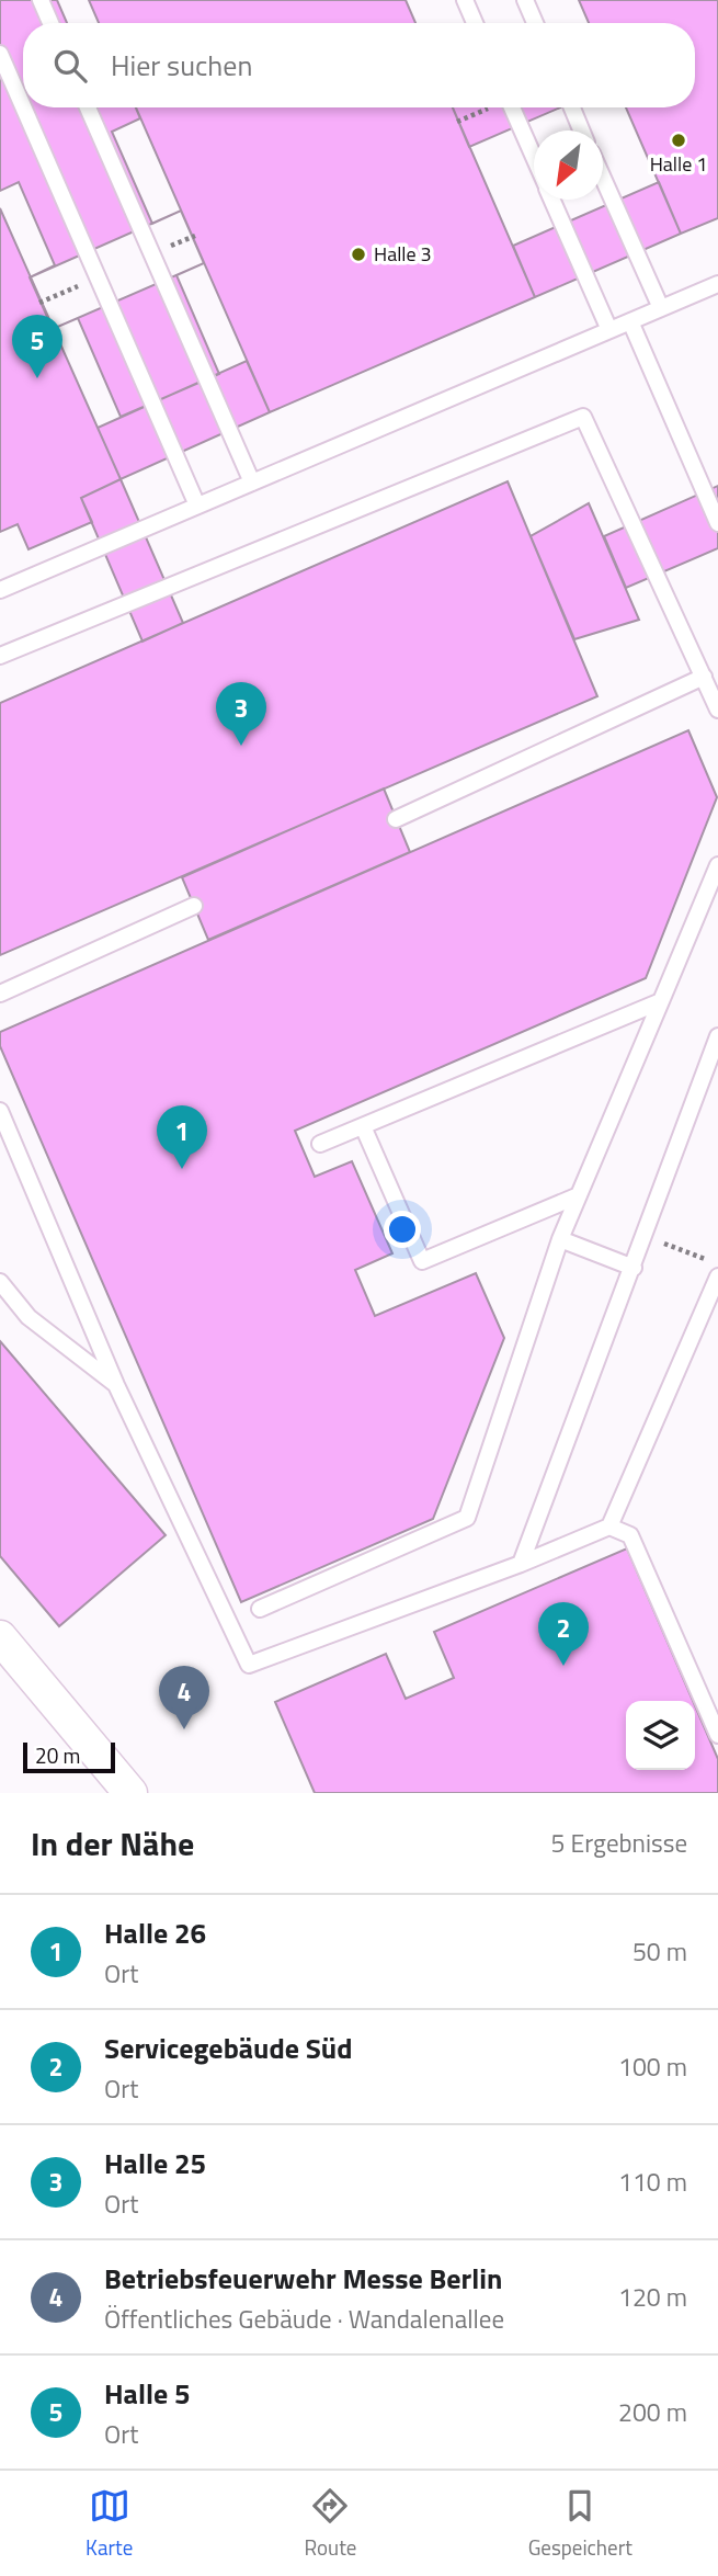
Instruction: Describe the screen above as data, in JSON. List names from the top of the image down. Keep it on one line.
{"places":["Halle 1","Halle 3"],"scale_bar":"20 m","north":"bottom left","page":{"search":"Hier suchen","pins":["5","3","1","2","4"],"scale":"20 m","heading":["In der Nähe","5 Ergebnisse"],"list":[{"mark":"1","name":"Halle 26","note":"Ort","value":"50 m"},{"mark":"2","name":"Servicegebäude Süd","note":"Ort","value":"100 m"},{"mark":"3","name":"Halle 25","note":"Ort","value":"110 m"},{"mark":"4","name":"Betriebsfeuerwehr Messe Berlin","note":"Öffentliches Gebäude · Wandalenallee","value":"120 m"},{"mark":"5","name":"Halle 5","note":"Ort","value":"200 m"}],"nav":["Karte","Route","Gespeichert"]}}
